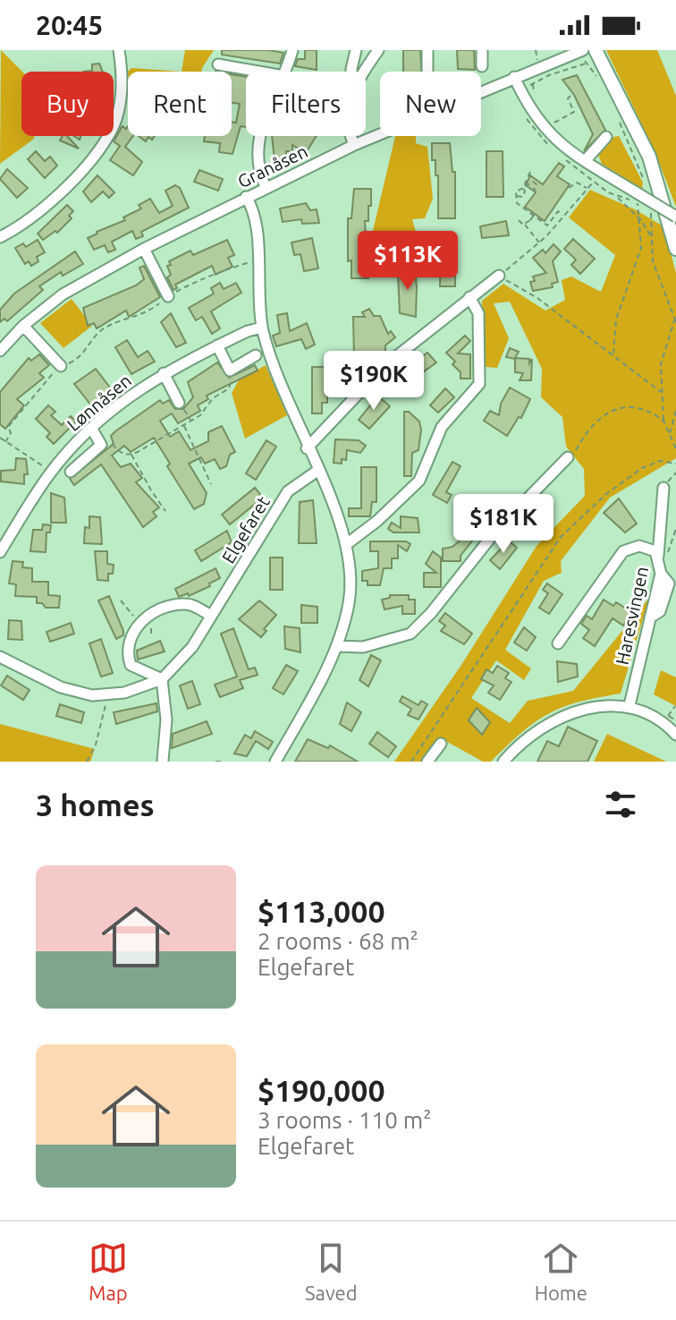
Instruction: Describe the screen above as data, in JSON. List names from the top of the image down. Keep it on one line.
{"streets":{"street":["Granåsen","Lønnåsen","Elgefaret","Haresvingen"]},"page":{"status":"20:45","chip":["Buy","Rent","Filters","New"],"price":["$113K","$190K","$181K"],"heading":"3 homes","list":[{"name":"$113,000","note":"2 rooms · 68 m² · Elgefaret"},{"name":"$190,000","note":"3 rooms · 110 m² · Elgefaret"}],"tabs":["Map","Saved","Home"]}}
